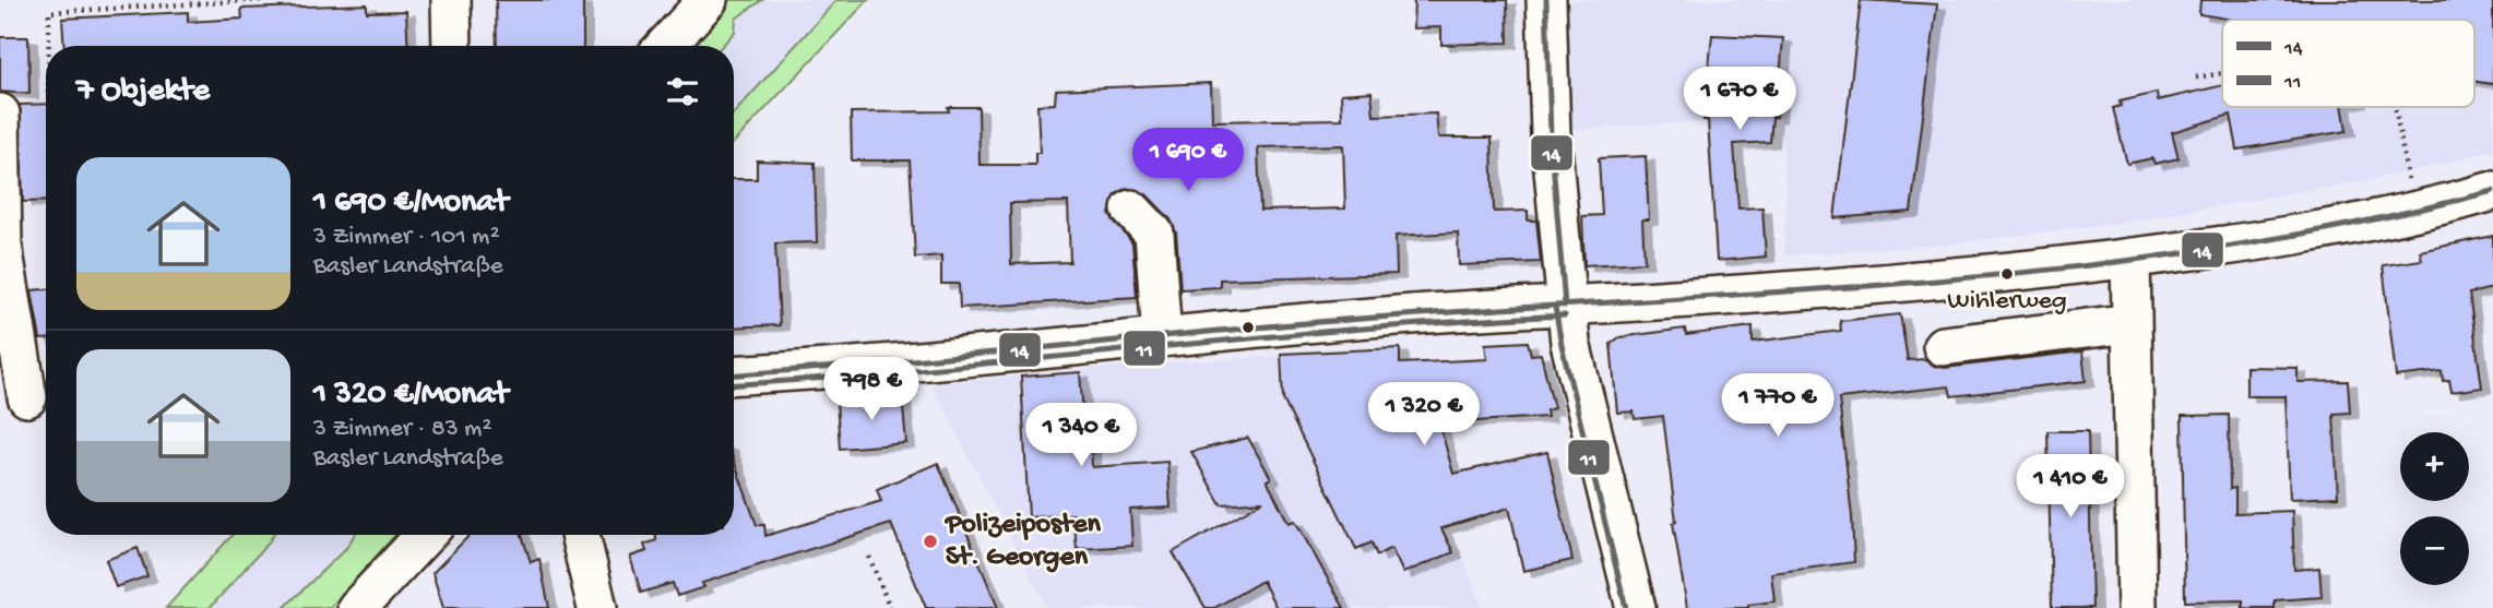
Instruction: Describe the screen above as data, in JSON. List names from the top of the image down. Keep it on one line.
{"places":["Wihlerweg","Polizeiposten St. Georgen"],"lines":["transit line 14","transit line 11"],"legend":["14","11"],"page":{"heading":"7 Objekte","price":["1 670 €","1 690 €","798 €","1 770 €","1 320 €","1 340 €","1 410 €"],"list":[{"name":"1 690 €/Monat","note":"3 Zimmer · 101 m² · Basler Landstraße"},{"name":"1 320 €/Monat","note":"3 Zimmer · 83 m² · Basler Landstraße"}],"map_buttons":["+","−"]}}
